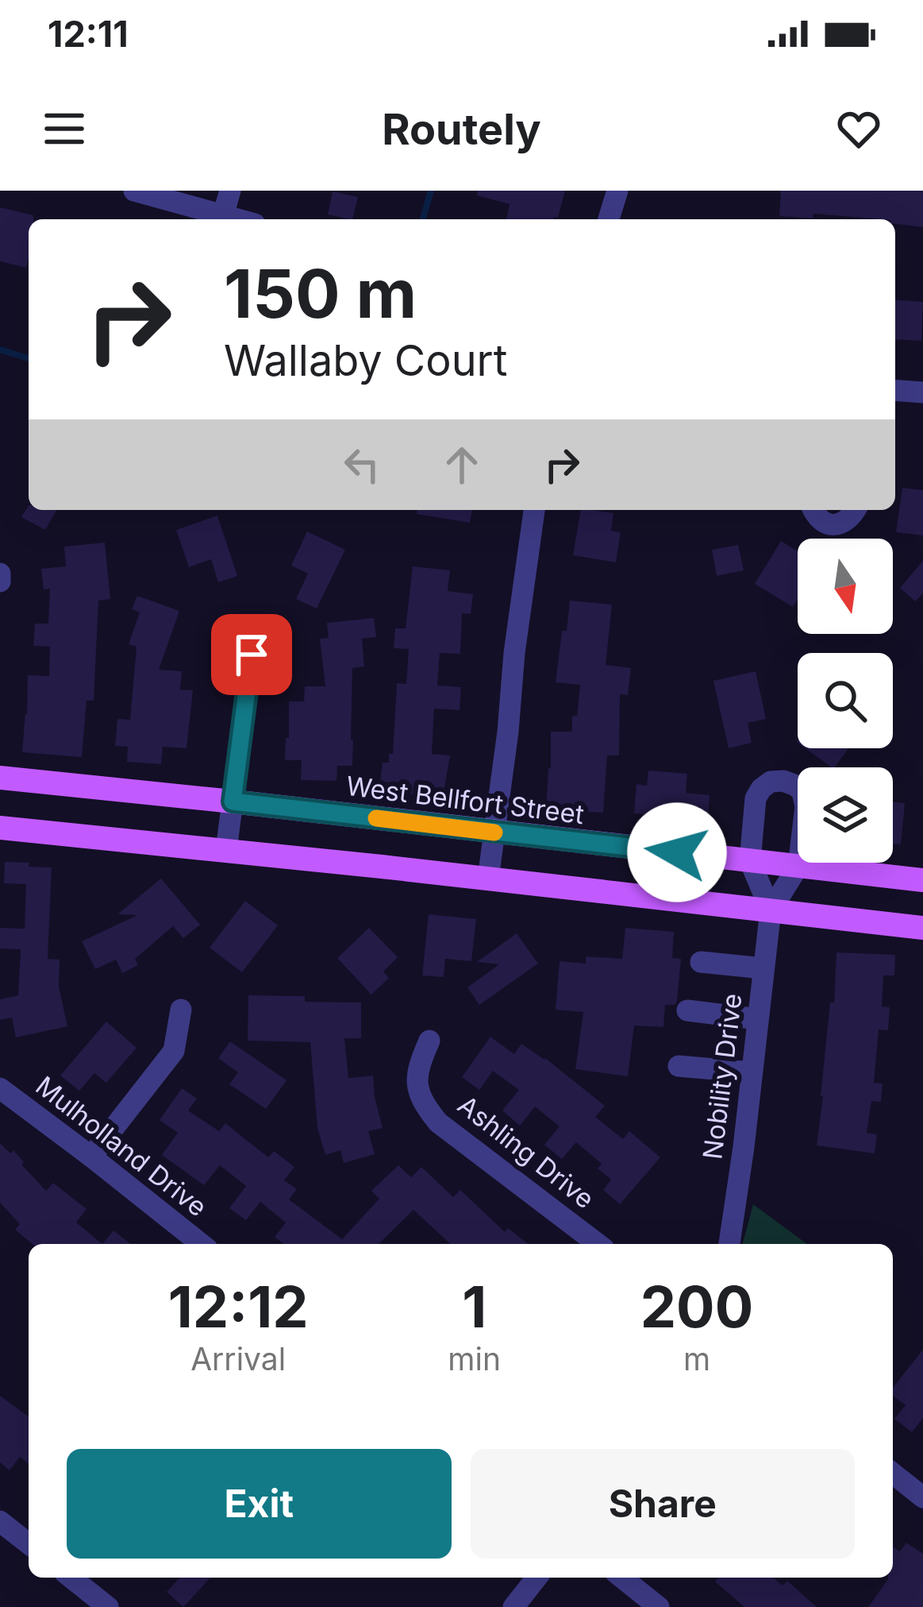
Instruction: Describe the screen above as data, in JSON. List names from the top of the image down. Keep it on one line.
{"streets":{"main road":["West Bellfort Street"],"street":["Nobility Drive","Mulholland Drive","Ashling Drive"]},"crossings":[["West Bellfort Street","Nobility Drive"]],"north":"bottom","page":{"status":"12:11","header":"Routely","turn":["150 m","Wallaby Court"],"eta":["12:12","Arrival","1","min","200","m"],"buttons":["Exit","Share"]}}
